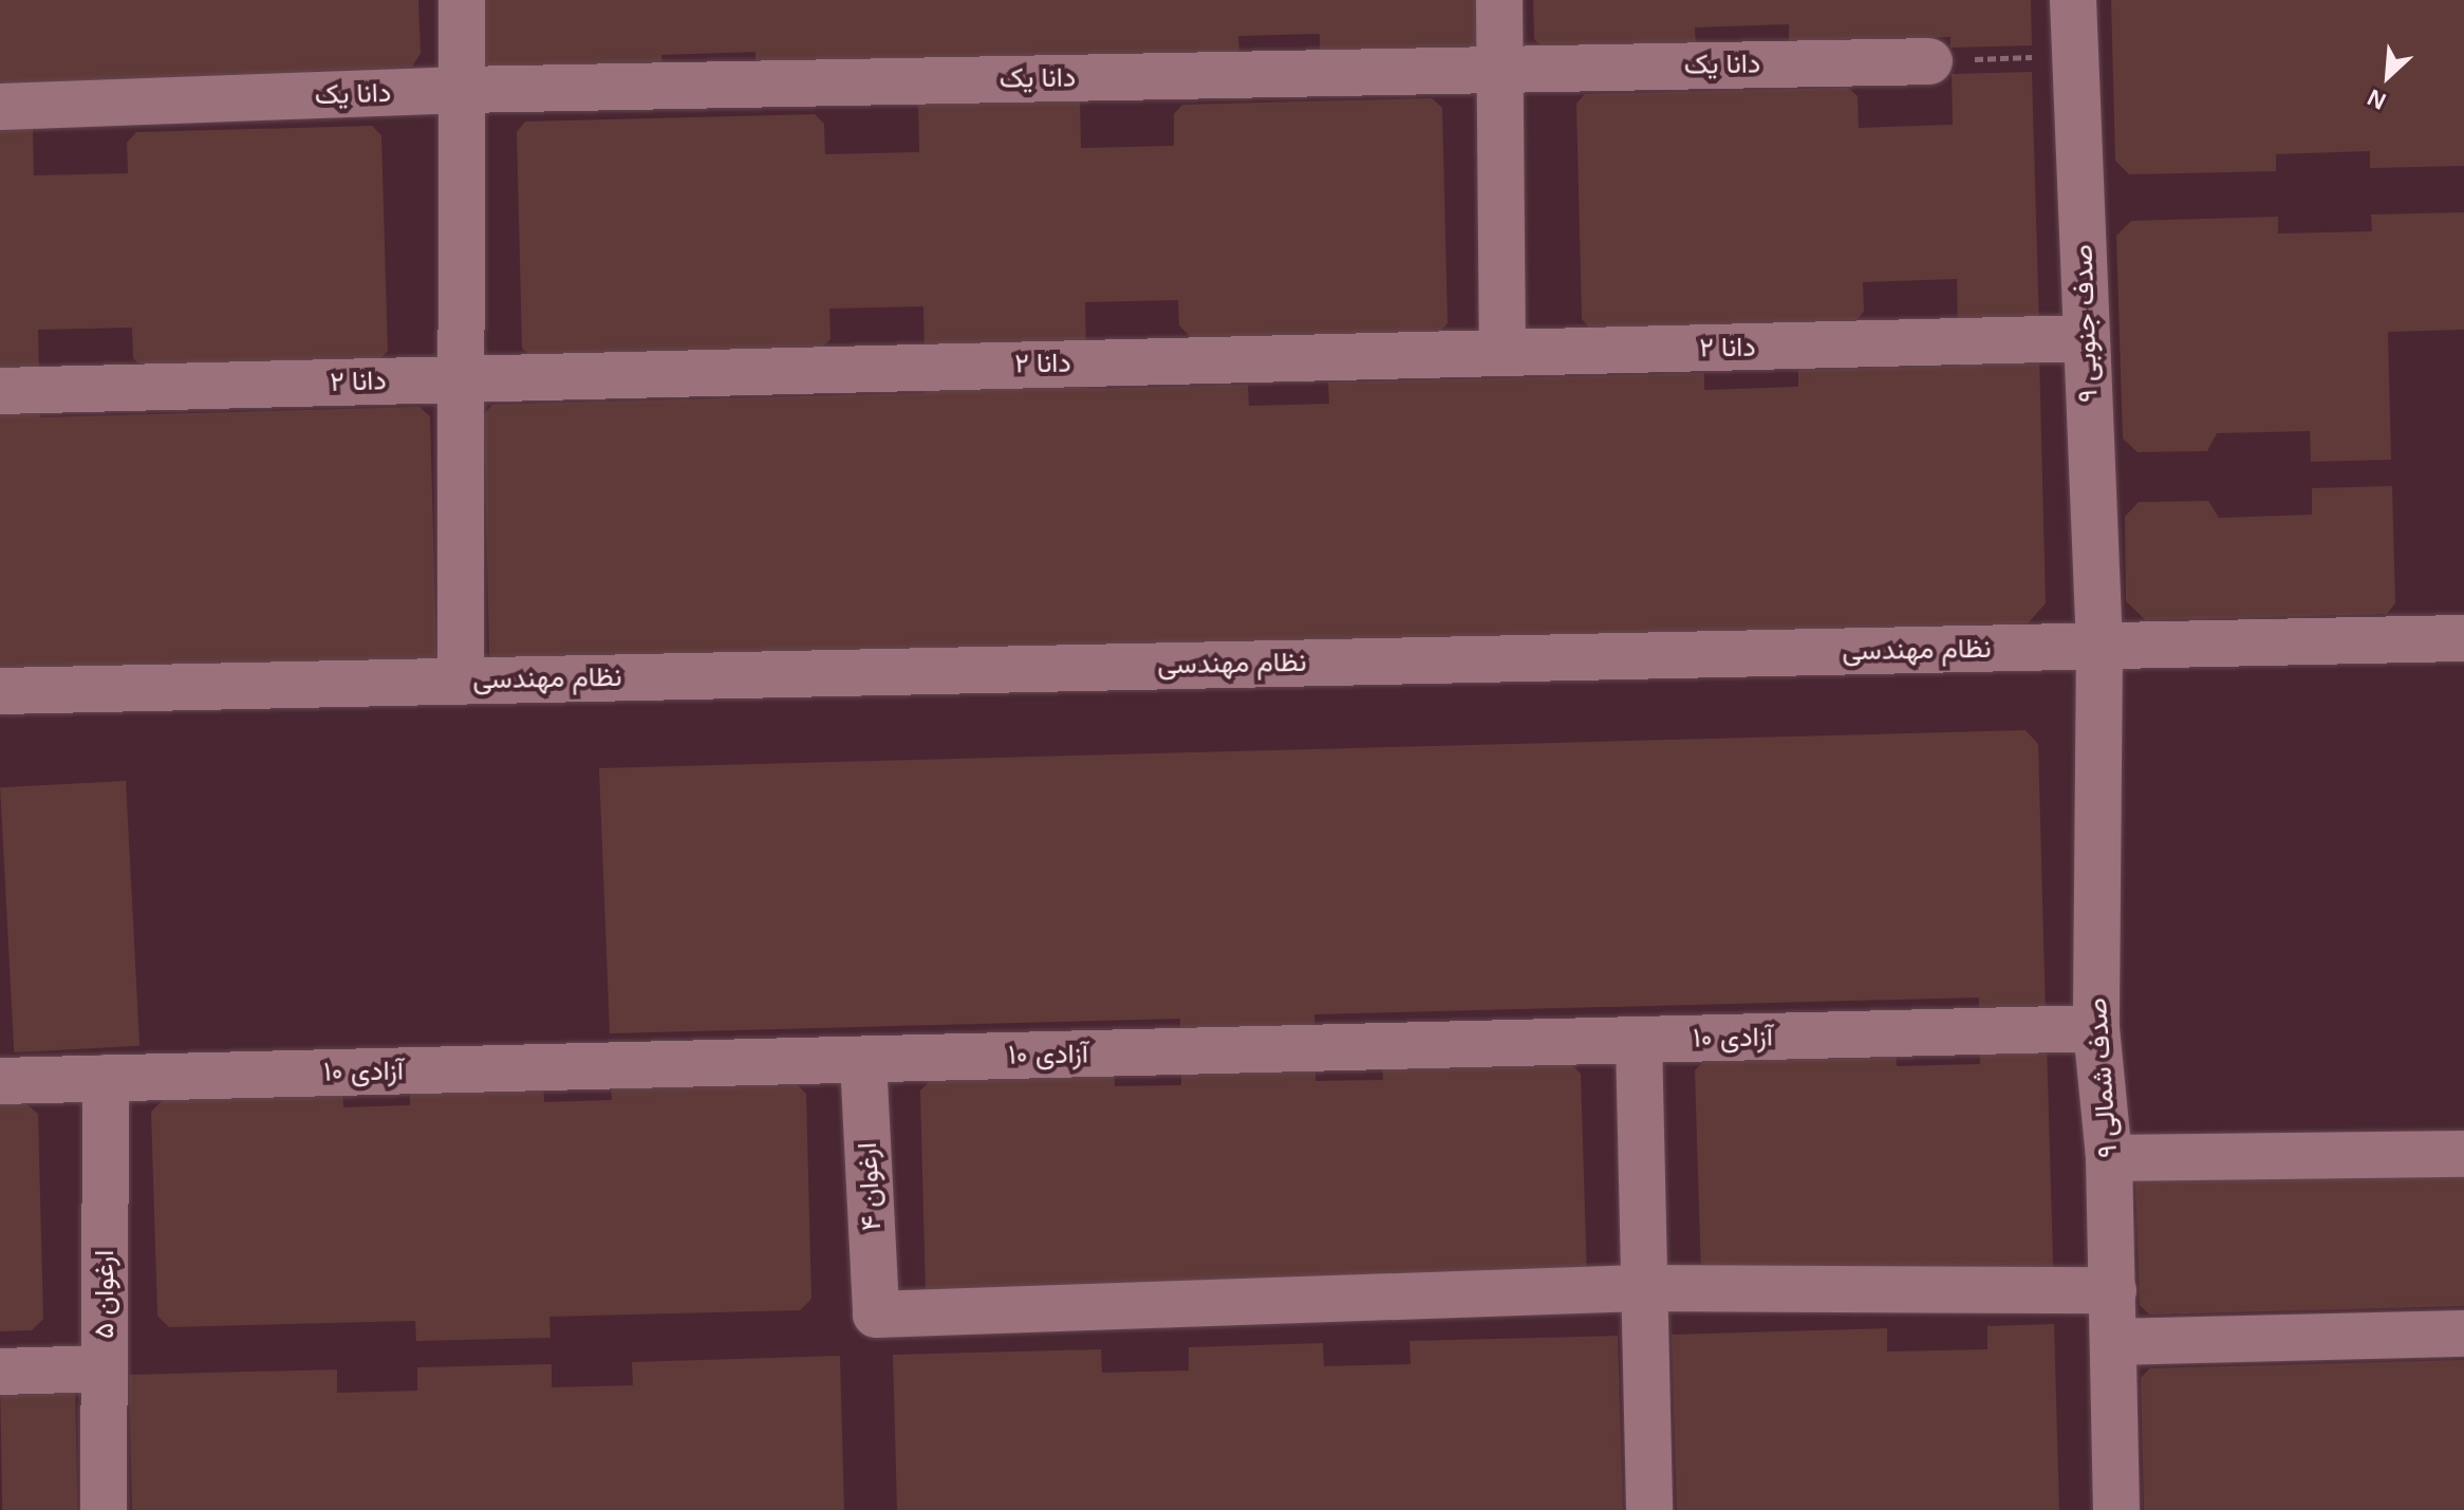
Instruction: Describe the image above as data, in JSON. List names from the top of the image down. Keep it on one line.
{"streets":{"street":["دانا یک","صدف جنوبی ۹","دانا ۲","نظام مهندسی","آزادی ۱۰","صدف شمالی ۹","ارغوان ۴","ارغوان ۵"]},"crossings":[["صدف جنوبی ۹","دانا ۲"],["صدف جنوبی ۹","نظام مهندسی"],["صدف جنوبی ۹","صدف شمالی ۹"],["نظام مهندسی","صدف شمالی ۹"],["آزادی ۱۰","صدف شمالی ۹"],["آزادی ۱۰","ارغوان ۴"],["آزادی ۱۰","ارغوان ۵"]],"north":"bottom left"}
